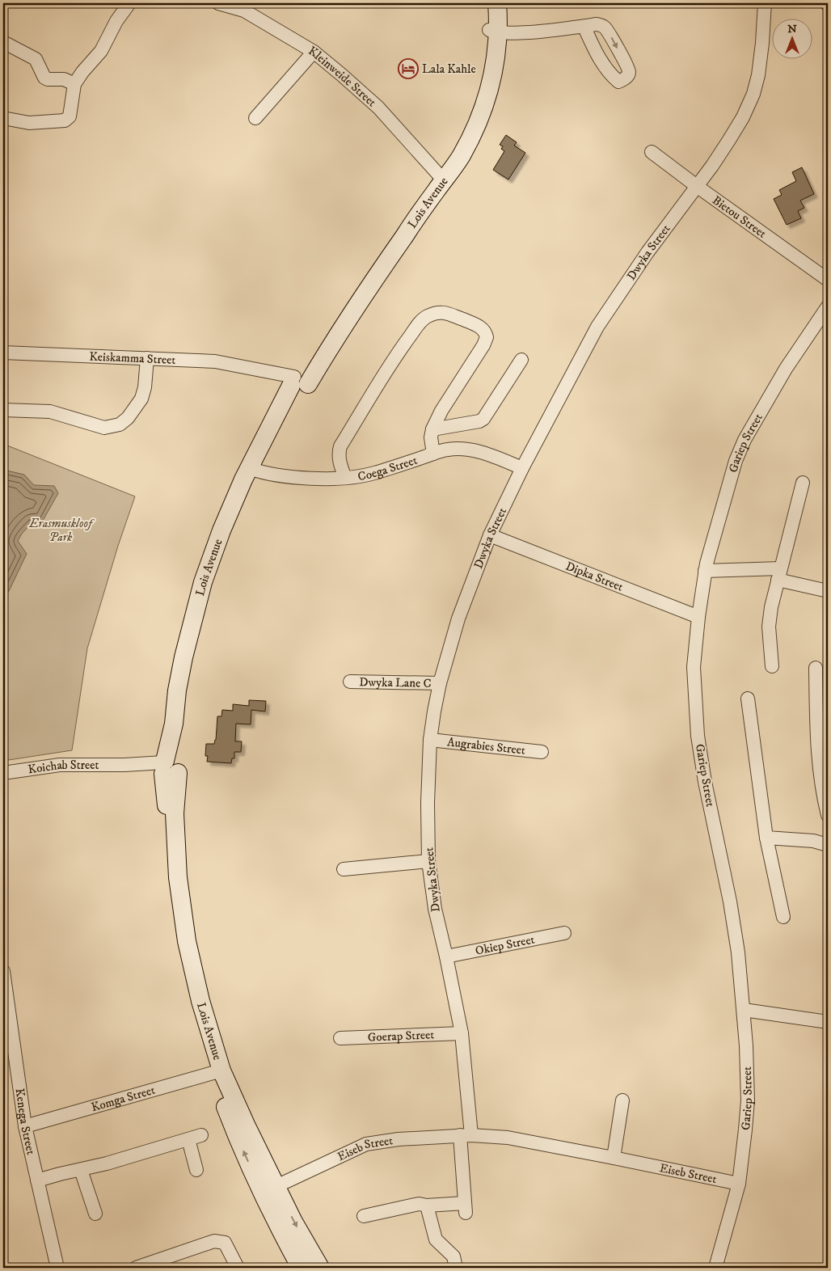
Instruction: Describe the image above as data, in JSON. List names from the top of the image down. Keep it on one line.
{"streets":{"street":["Kleinweide Street","Lois Avenue","Bietou Street","Dwyka Street","Keiskamma Street","Gariep Street","Coega Street","Dipka Street","Dwyka Lane C","Augrabies Street","Koichab Street","Okiep Street","Goerap Street","Komga Street","Kenega Street","Eiseb Street"]},"crossings":[["Kleinweide Street","Lois Avenue"],["Lois Avenue","Keiskamma Street"],["Lois Avenue","Coega Street"],["Lois Avenue","Koichab Street"],["Lois Avenue","Komga Street"],["Lois Avenue","Eiseb Street"],["Bietou Street","Dwyka Street"],["Dwyka Street","Coega Street"],["Dwyka Street","Dipka Street"],["Dwyka Street","Dwyka Lane C"],["Dwyka Street","Augrabies Street"],["Dwyka Street","Okiep Street"],["Dwyka Street","Goerap Street"],["Dwyka Street","Eiseb Street"],["Gariep Street","Dipka Street"],["Gariep Street","Eiseb Street"],["Komga Street","Kenega Street"]],"parks":["Erasmuskloof Park"],"places":{"hotel":["Lala Kahle"]},"north":"top"}
